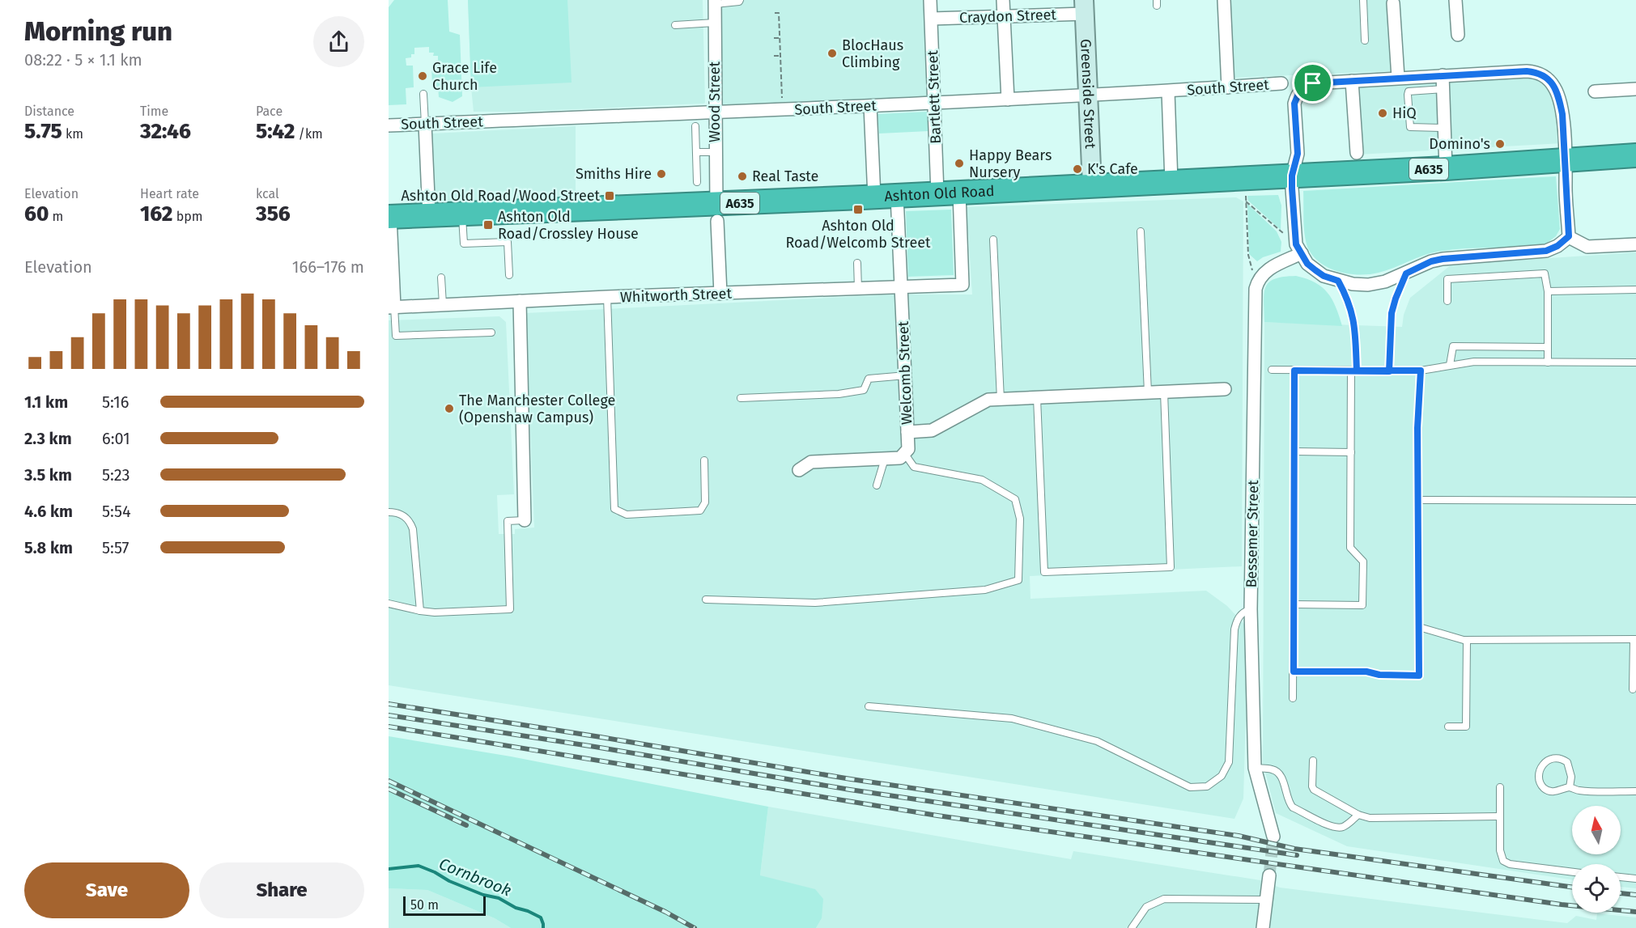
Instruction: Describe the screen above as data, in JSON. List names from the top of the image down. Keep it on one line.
{"streets":{"highway":["A635","Ashton Old Road"],"street":["Craydon Street","South Street","Greenside Street","Bartlett Street","Wood Street","Whitworth Street","Welcomb Street","Bessemer Street"]},"crossings":[["Craydon Street","Greenside Street"],["Craydon Street","Bartlett Street"],["South Street","Greenside Street"],["South Street","Bartlett Street"],["South Street","Wood Street"],["Greenside Street","Ashton Old Road"],["Bartlett Street","Ashton Old Road"],["Bartlett Street","Whitworth Street"],["Wood Street","Ashton Old Road"],["Wood Street","Whitworth Street"],["Ashton Old Road","Welcomb Street"],["Whitworth Street","Welcomb Street"]],"water":["Cornbrook"],"places":{"other":["BlocHaus Climbing","Grace Life Church","HiQ","Domino's","Happy Bears Nursery","K's Cafe","Smiths Hire","Real Taste","The Manchester College (Openshaw Campus)"],"transit":["Ashton Old Road/Wood Street","Ashton Old Road/Welcomb Street","Ashton Old Road/Crossley House"]},"scale_bar":"50 m","north":"top","page":{"heading":["Morning run","08:22 · 5 × 1.1 km"],"stats":[["Distance","5.75 km"],["Time","32:46"],["Pace","5:42 /km"],["Elevation","60 m"],["Heart rate","162 bpm"],["kcal","356"]],"chart":["Elevation","166–176 m"],"list":[{"name":"1.1 km","note":"5:16"},{"name":"2.3 km","note":"6:01"},{"name":"3.5 km","note":"5:23"},{"name":"4.6 km","note":"5:54"},{"name":"5.8 km","note":"5:57"}],"buttons":["Save","Share"],"scale":"50 m"}}
